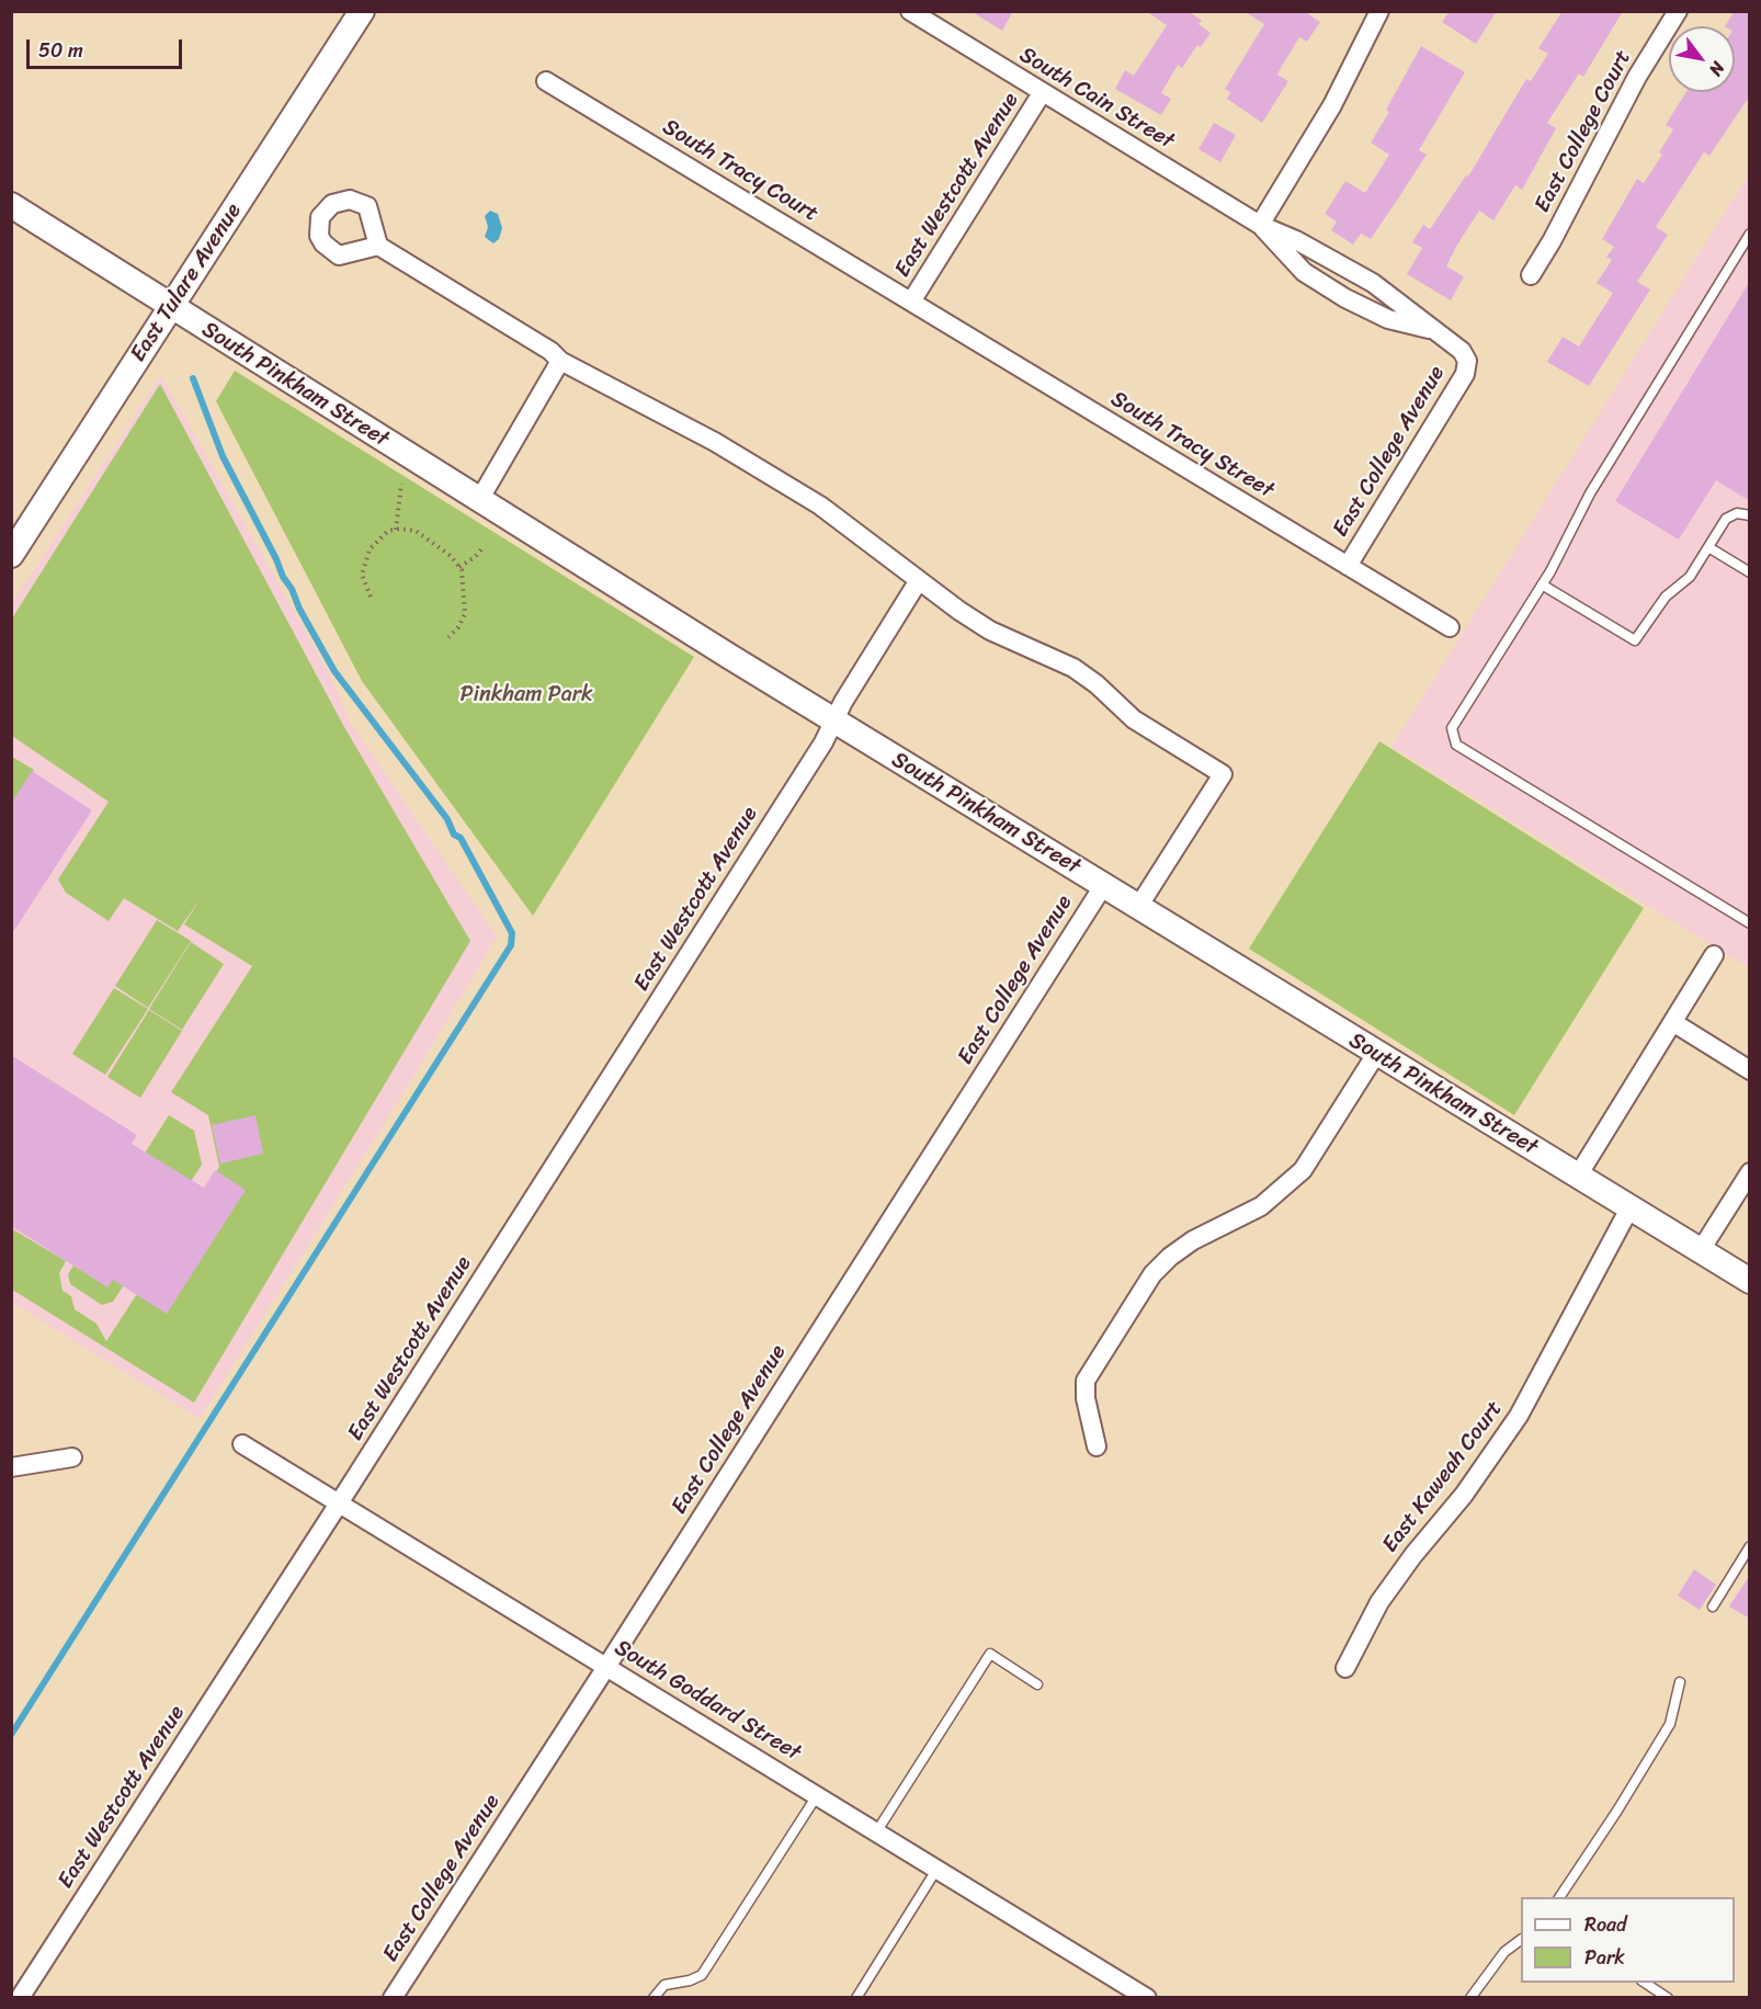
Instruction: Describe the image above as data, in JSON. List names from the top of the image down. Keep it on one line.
{"streets":{"street":["South Cain Street","East College Court","South Tracy Court","East Westcott Avenue","East Tulare Avenue","South Pinkham Street","South Tracy Street","East College Avenue","East Kaweah Court","South Goddard Street"]},"crossings":[["South Cain Street","East Westcott Avenue"],["South Cain Street","East College Avenue"],["South Tracy Court","East Westcott Avenue"],["South Tracy Court","South Tracy Street"],["East Westcott Avenue","South Pinkham Street"],["East Westcott Avenue","South Tracy Street"],["East Westcott Avenue","South Goddard Street"],["East Tulare Avenue","South Pinkham Street"],["South Pinkham Street","East College Avenue"],["South Pinkham Street","East Kaweah Court"],["South Tracy Street","East College Avenue"],["East College Avenue","South Goddard Street"]],"parks":["Pinkham Park"],"legend":["Road","Park"],"scale_bar":"50 m","north":"bottom right"}
